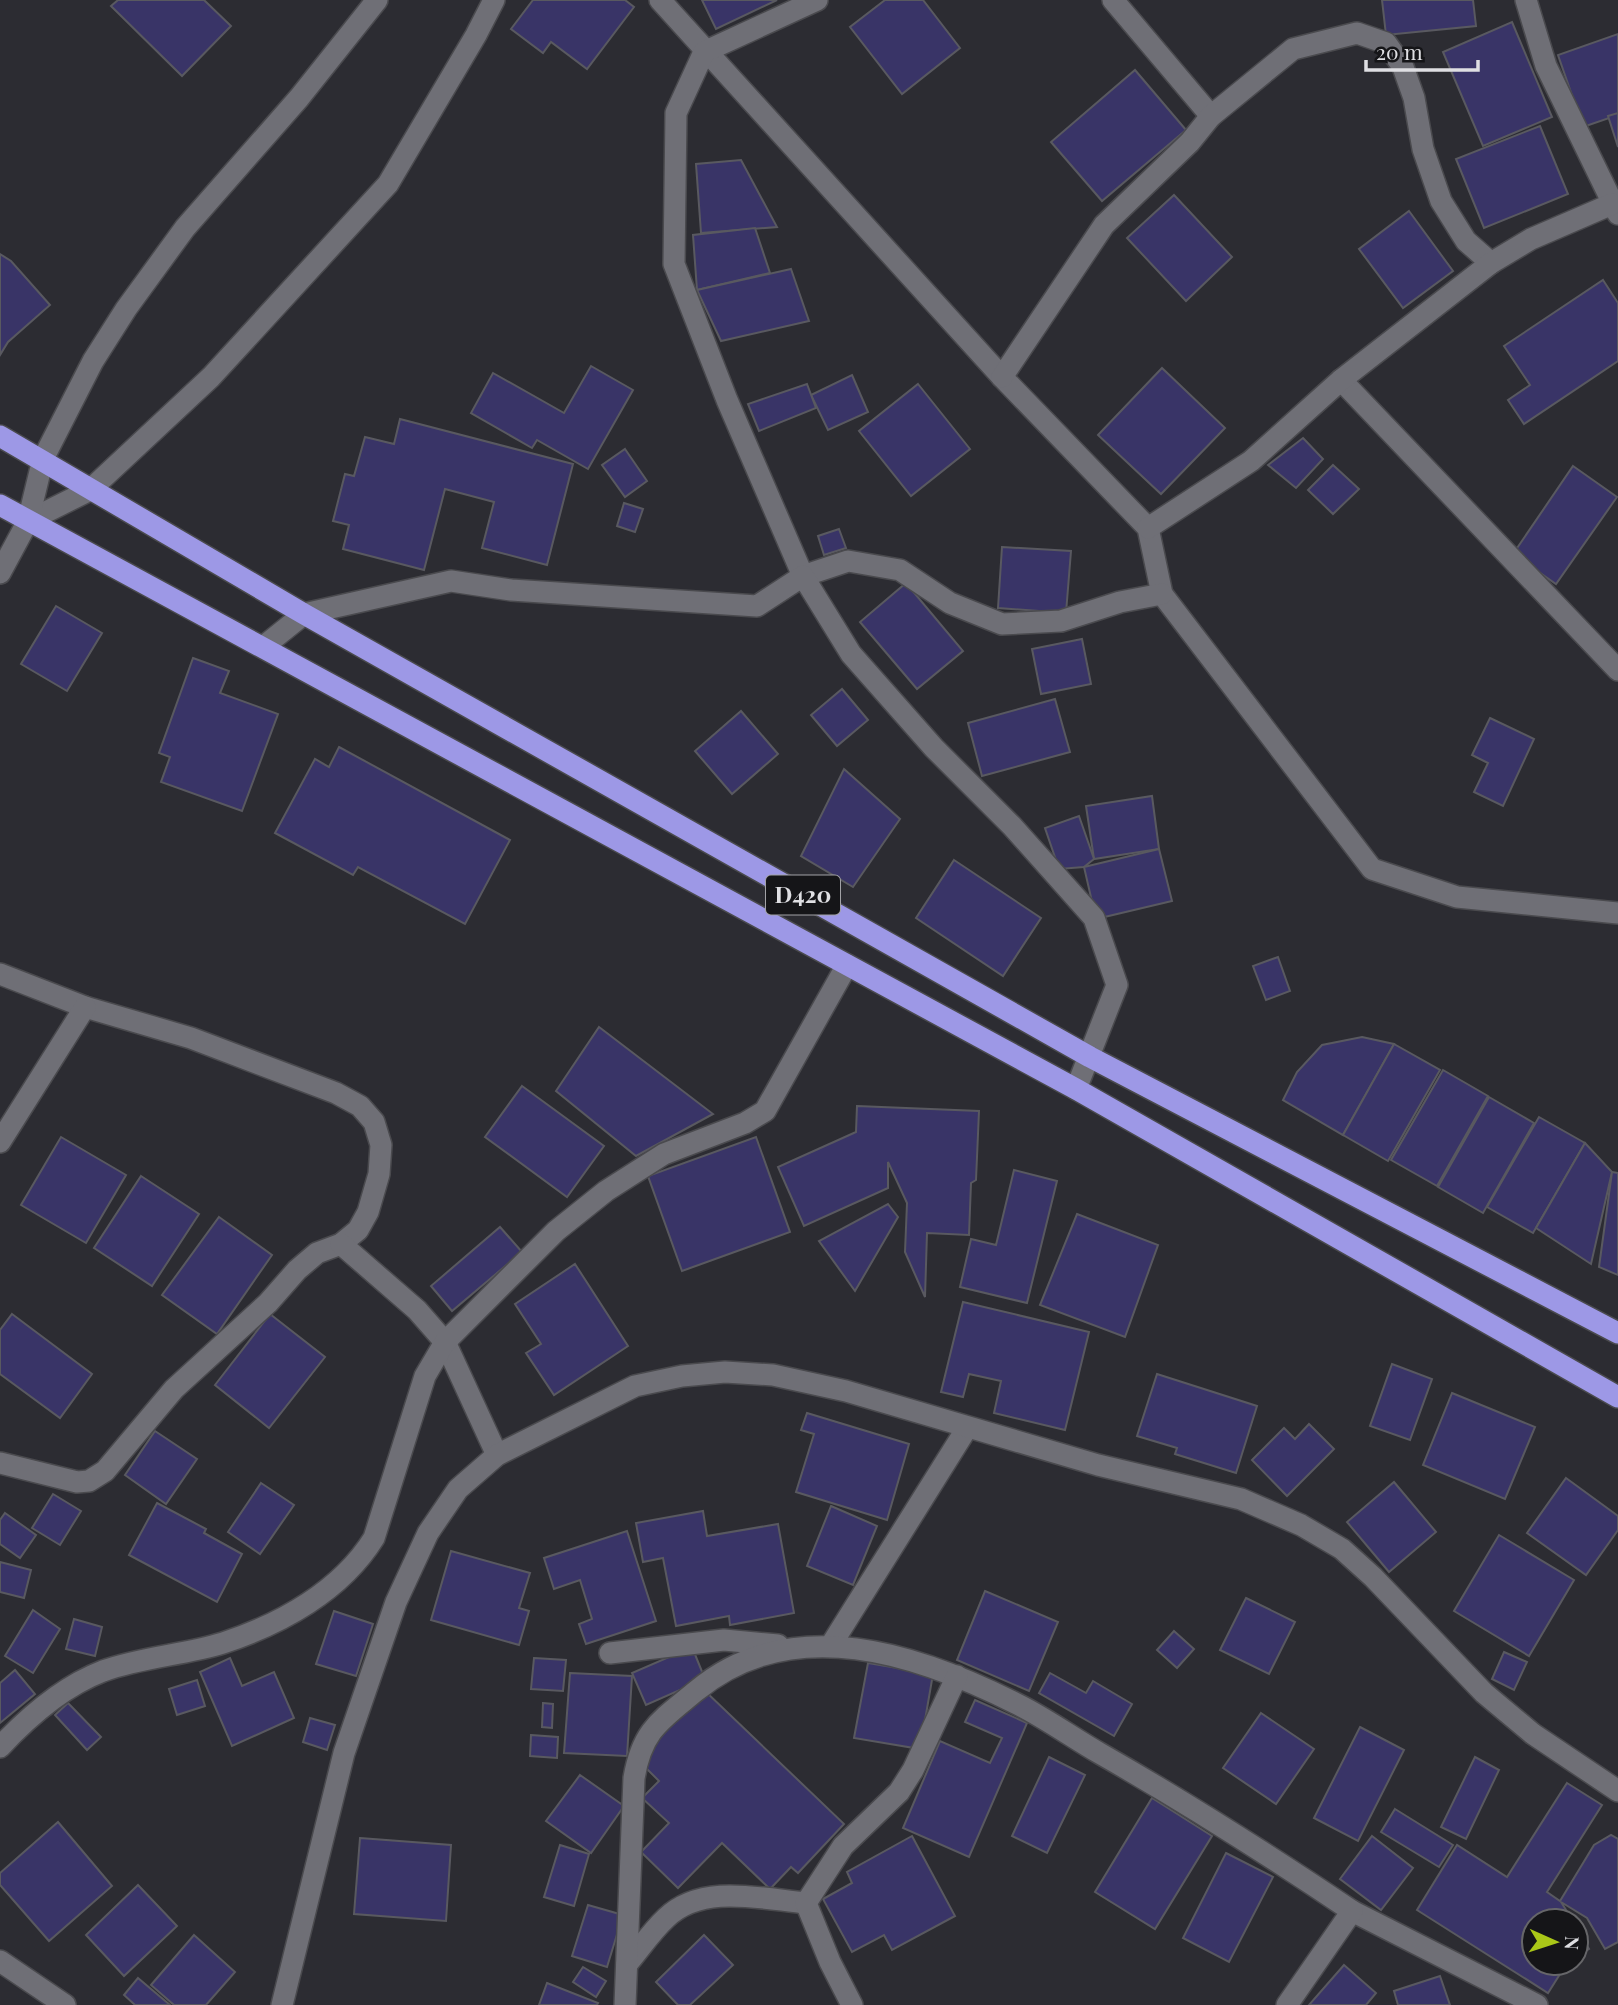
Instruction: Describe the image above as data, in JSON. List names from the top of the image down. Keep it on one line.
{"streets":{"highway":["D420"]},"scale_bar":"20 m","north":"right"}
